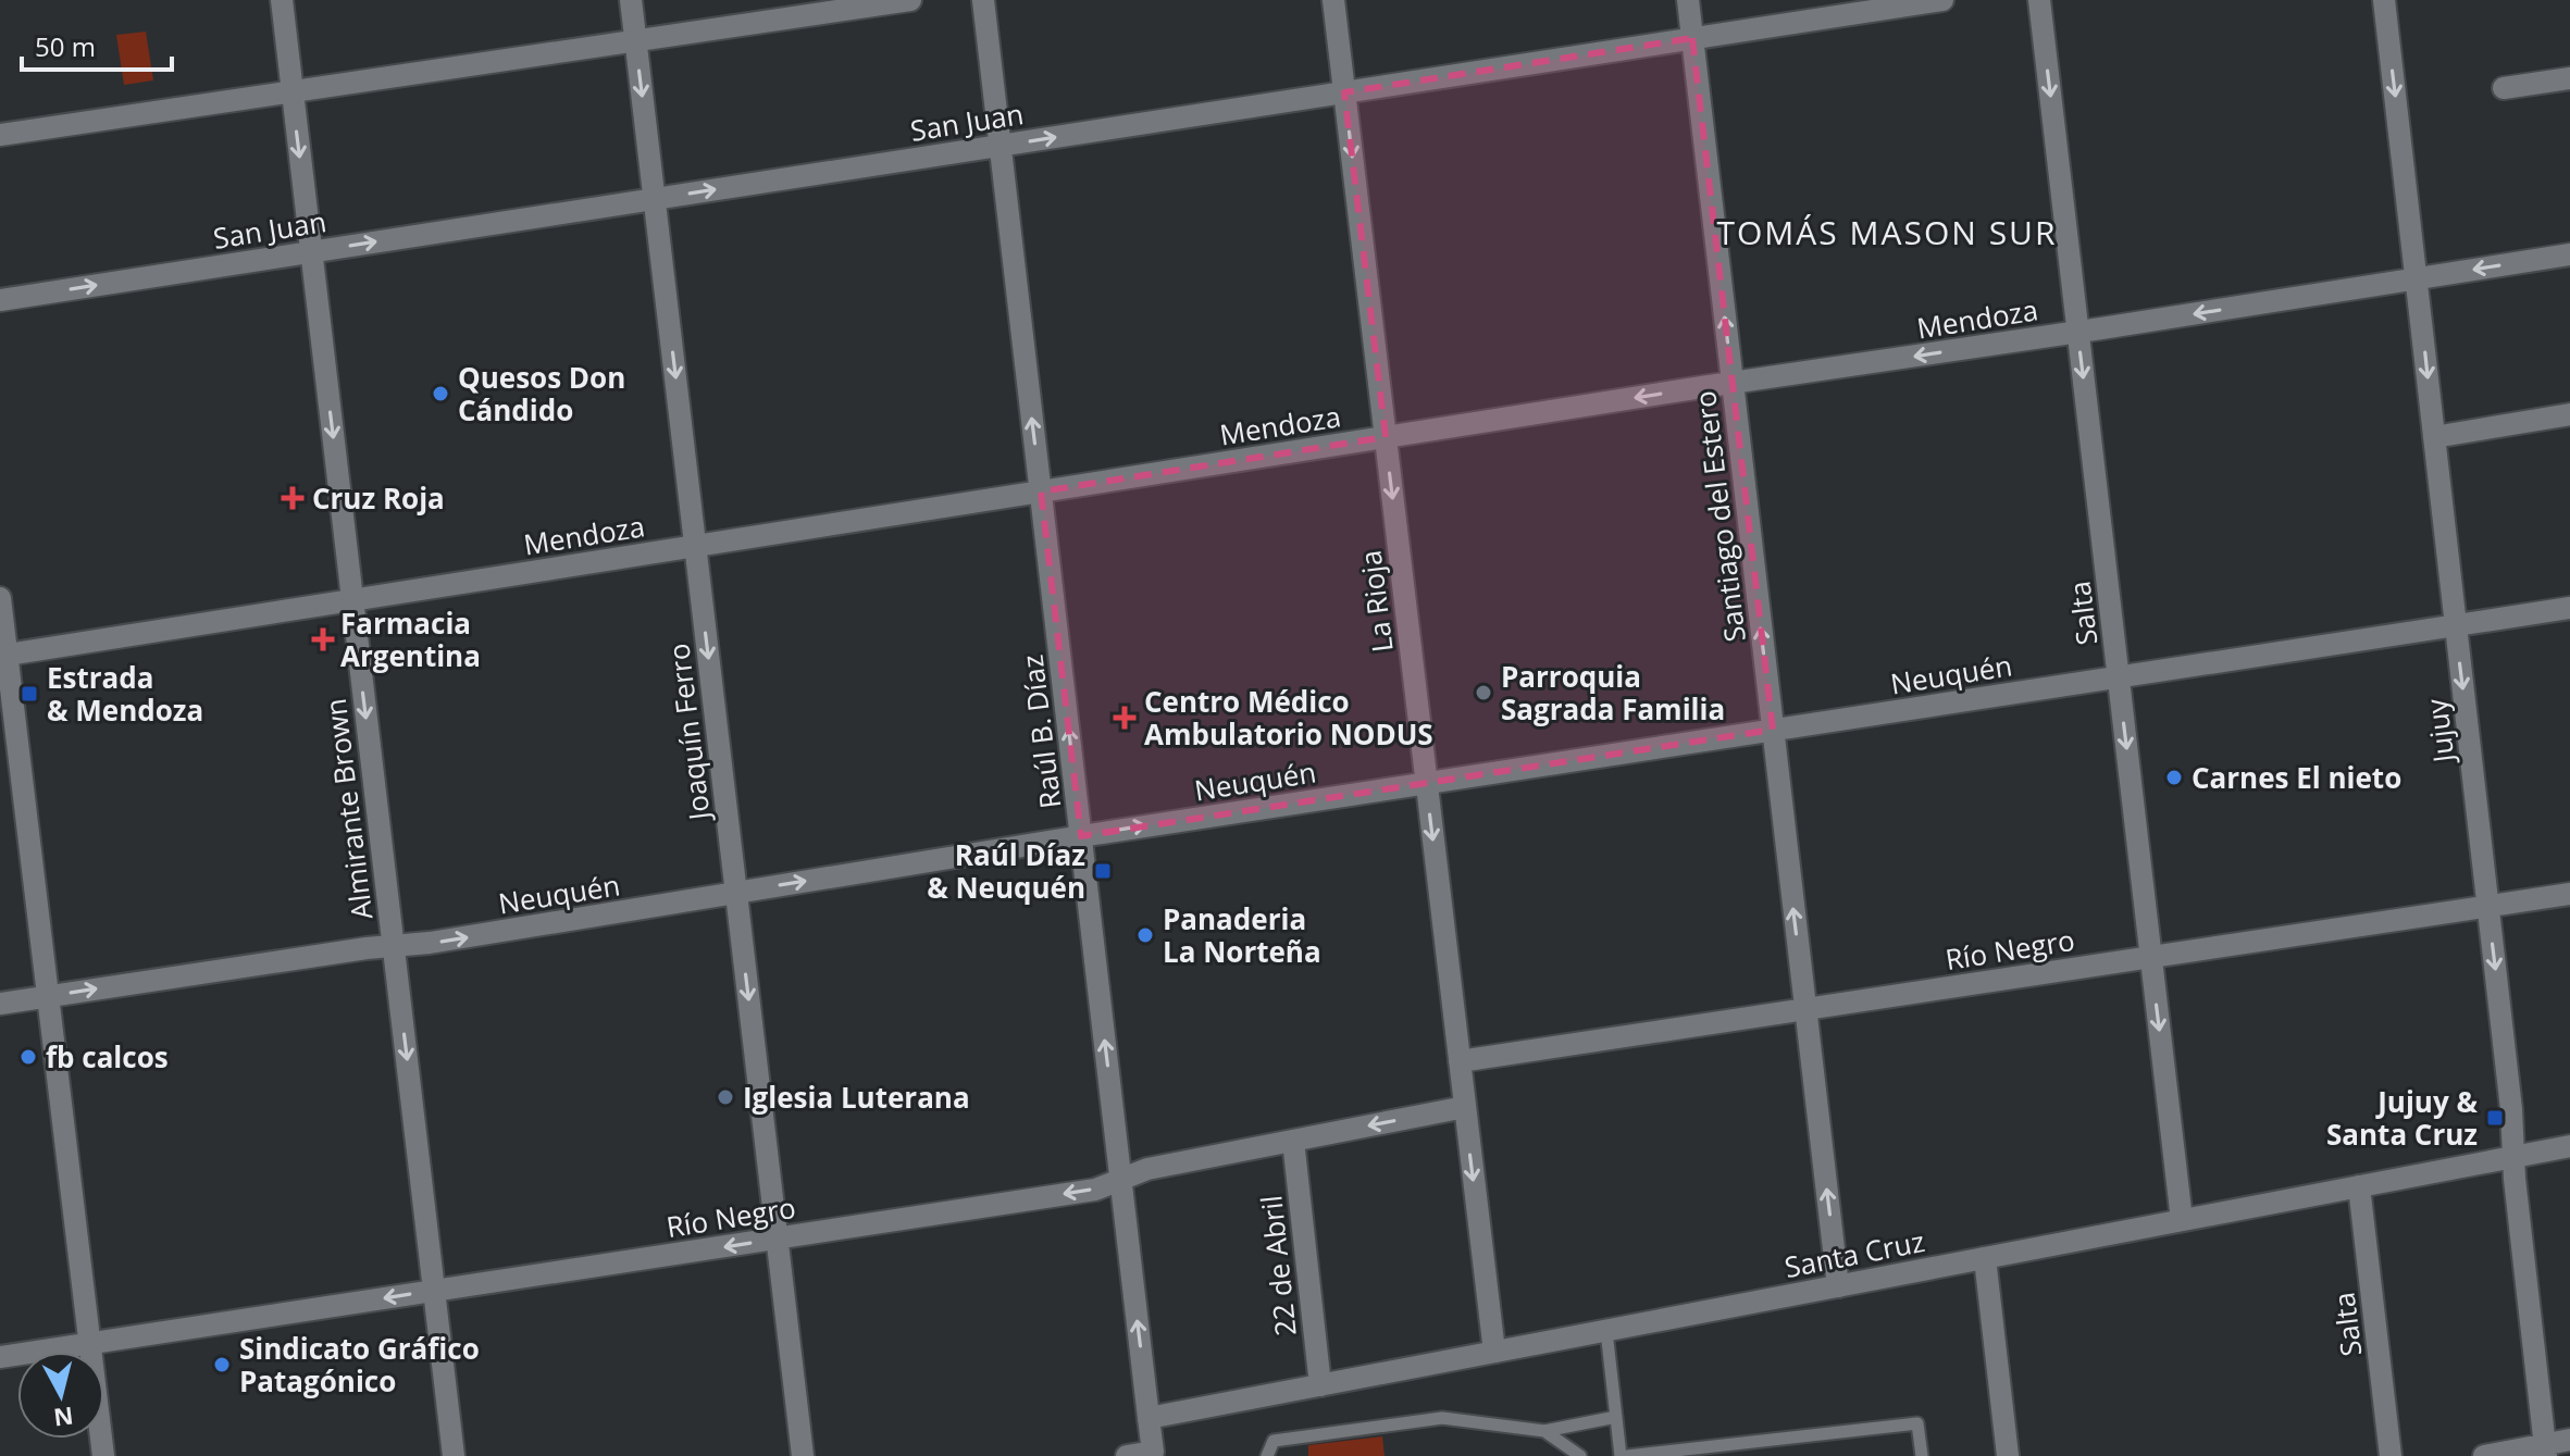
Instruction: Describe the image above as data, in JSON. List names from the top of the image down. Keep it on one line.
{"streets":{"street":["San Juan","Mendoza","Santiago del Estero","La Rioja","Salta","Neuquén","Jujuy","Joaquín Ferro","Raúl B. Díaz","Almirante Brown","Río Negro","Santa Cruz","22 de Abril"]},"crossings":[["San Juan","Santiago del Estero"],["San Juan","La Rioja"],["San Juan","Joaquín Ferro"],["San Juan","Raúl B. Díaz"],["San Juan","Almirante Brown"],["Mendoza","Santiago del Estero"],["Mendoza","La Rioja"],["Mendoza","Salta"],["Mendoza","Jujuy"],["Mendoza","Joaquín Ferro"],["Mendoza","Raúl B. Díaz"],["Mendoza","Almirante Brown"],["Santiago del Estero","Neuquén"],["Santiago del Estero","Río Negro"],["Santiago del Estero","Santa Cruz"],["La Rioja","Neuquén"],["La Rioja","Río Negro"],["La Rioja","Santa Cruz"],["Salta","Neuquén"],["Salta","Río Negro"],["Salta","Santa Cruz"],["Neuquén","Jujuy"],["Neuquén","Joaquín Ferro"],["Neuquén","Raúl B. Díaz"],["Neuquén","Almirante Brown"],["Jujuy","Río Negro"],["Jujuy","Santa Cruz"],["Joaquín Ferro","Río Negro"],["Raúl B. Díaz","Río Negro"],["Raúl B. Díaz","Santa Cruz"],["Almirante Brown","Río Negro"],["Río Negro","22 de Abril"],["Santa Cruz","22 de Abril"]],"one_way":["Mendoza","Santiago del Estero","La Rioja","Salta","Neuquén","Jujuy","Joaquín Ferro","Raúl B. Díaz","Almirante Brown","Río Negro"],"districts":["TOMÁS MASON SUR"],"places":{"other":["Quesos Don Cándido","Parroquia Sagrada Familia","Carnes El nieto","Panaderia La Norteña","fb calcos","Iglesia Luterana","Sindicato Gráfico Patagónico"],"health":["Cruz Roja","Farmacia Argentina","Centro Médico Ambulatorio NODUS"],"transit":["Estrada & Mendoza","Raúl Díaz & Neuquén","Jujuy & Santa Cruz"]},"scale_bar":"50 m","north":"bottom"}
